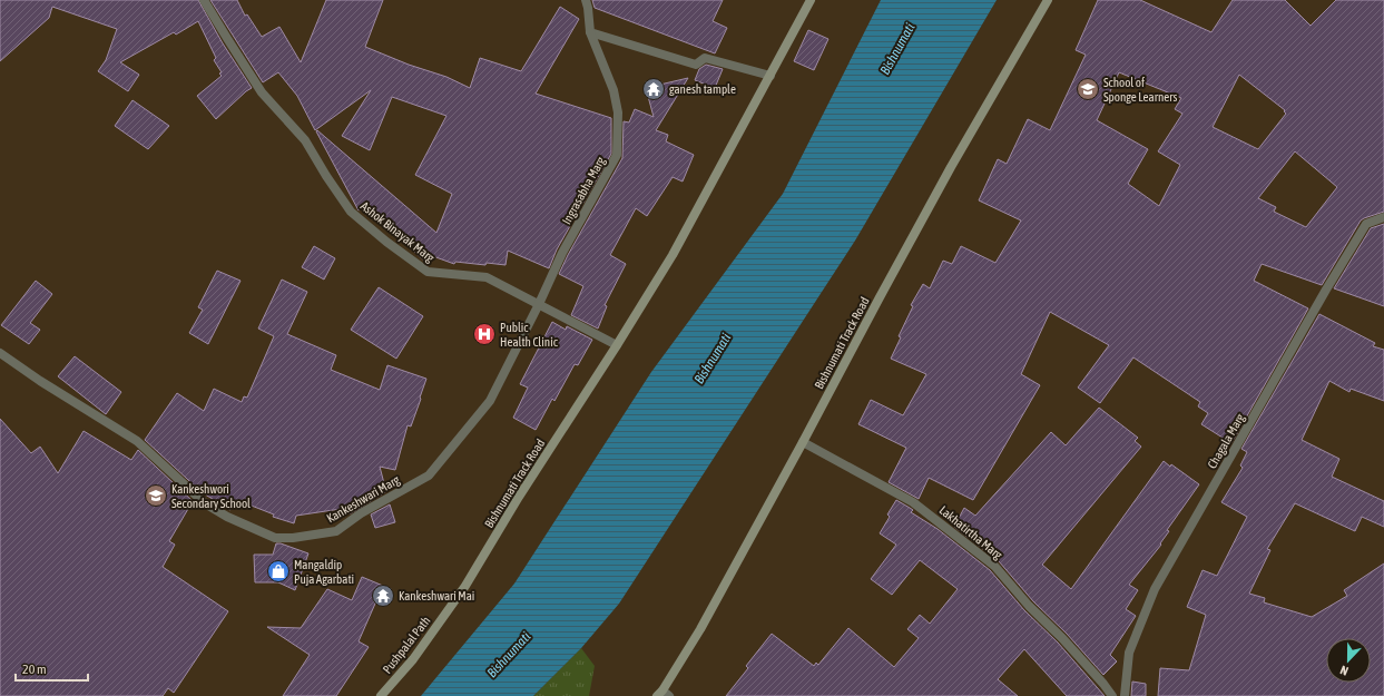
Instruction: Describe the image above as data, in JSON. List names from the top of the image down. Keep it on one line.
{"streets":{"main road":["Bishnumati Track Road","Pushpalal Path"],"street":["Ingrasabha Marg","Ashok Binayak Marg","Chagala Marg","Kankeshwari Marg","Lakhatirtha Marg"]},"crossings":[["Ingrasabha Marg","Ashok Binayak Marg"],["Ingrasabha Marg","Kankeshwari Marg"],["Ashok Binayak Marg","Bishnumati Track Road"],["Ashok Binayak Marg","Kankeshwari Marg"],["Bishnumati Track Road","Lakhatirtha Marg"],["Bishnumati Track Road","Pushpalal Path"]],"water":["Bishnumati"],"places":{"temple":["ganesh tample","Kankeshwari Mai"],"school or university":["School of Sponge Learners","Kankeshwori Secondary School"],"hospital":["Public Health Clinic"],"shop":["Mangaldip Puja Agarbati"]},"scale_bar":"20 m","north":"bottom"}
